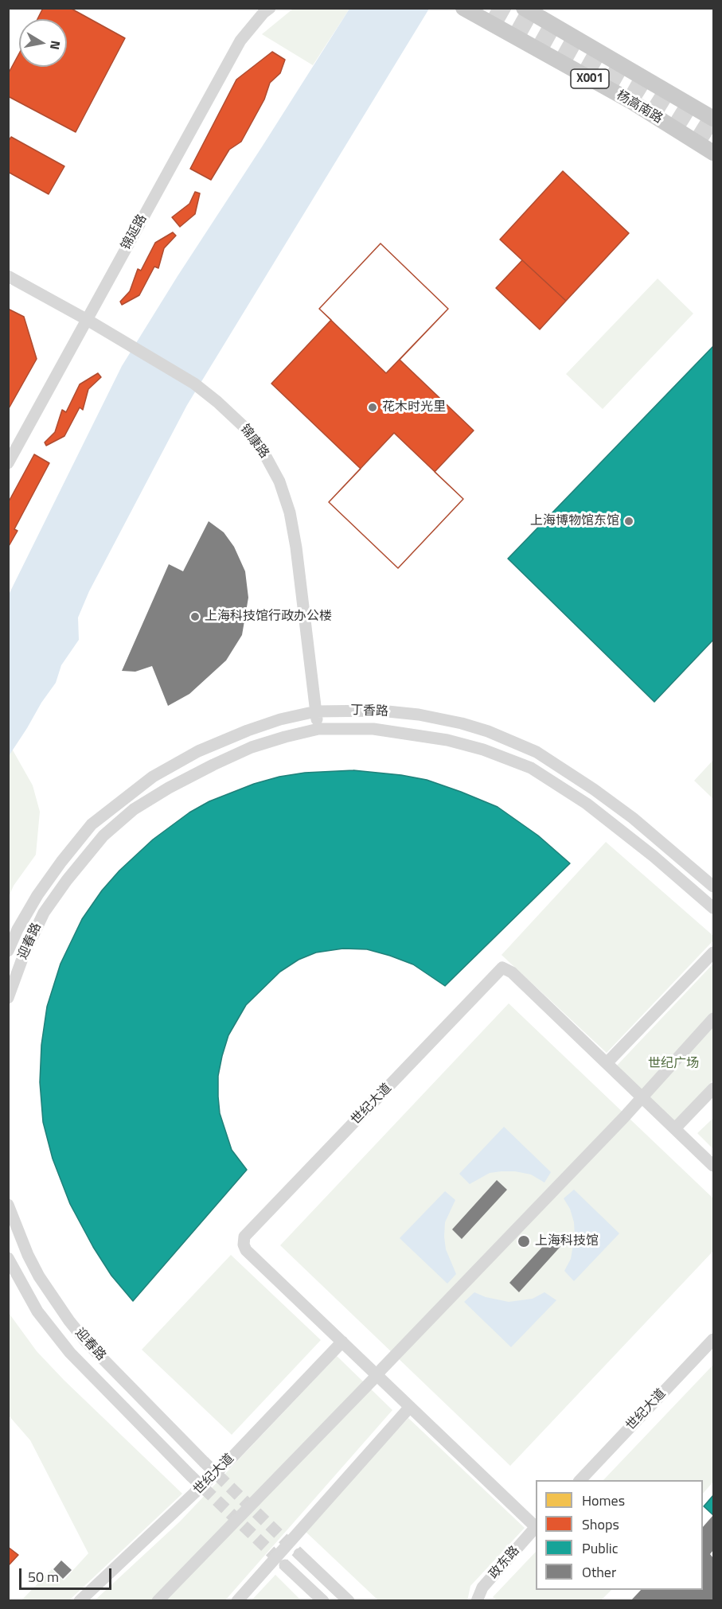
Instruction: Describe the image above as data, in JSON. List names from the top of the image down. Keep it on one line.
{"streets":{"main road":["X001","杨高南路"],"street":["锦延路","锦康路","丁香路","迎春路","世纪大道","政东路"]},"crossings":[["锦延路","锦康路"],["锦康路","丁香路"],["丁香路","迎春路"]],"parks":["世纪广场"],"places":["花木时光里","上海博物馆东馆","上海科技馆行政办公楼","上海科技馆"],"legend":["Homes","Shops","Public","Other"],"scale_bar":"50 m","north":"right"}
